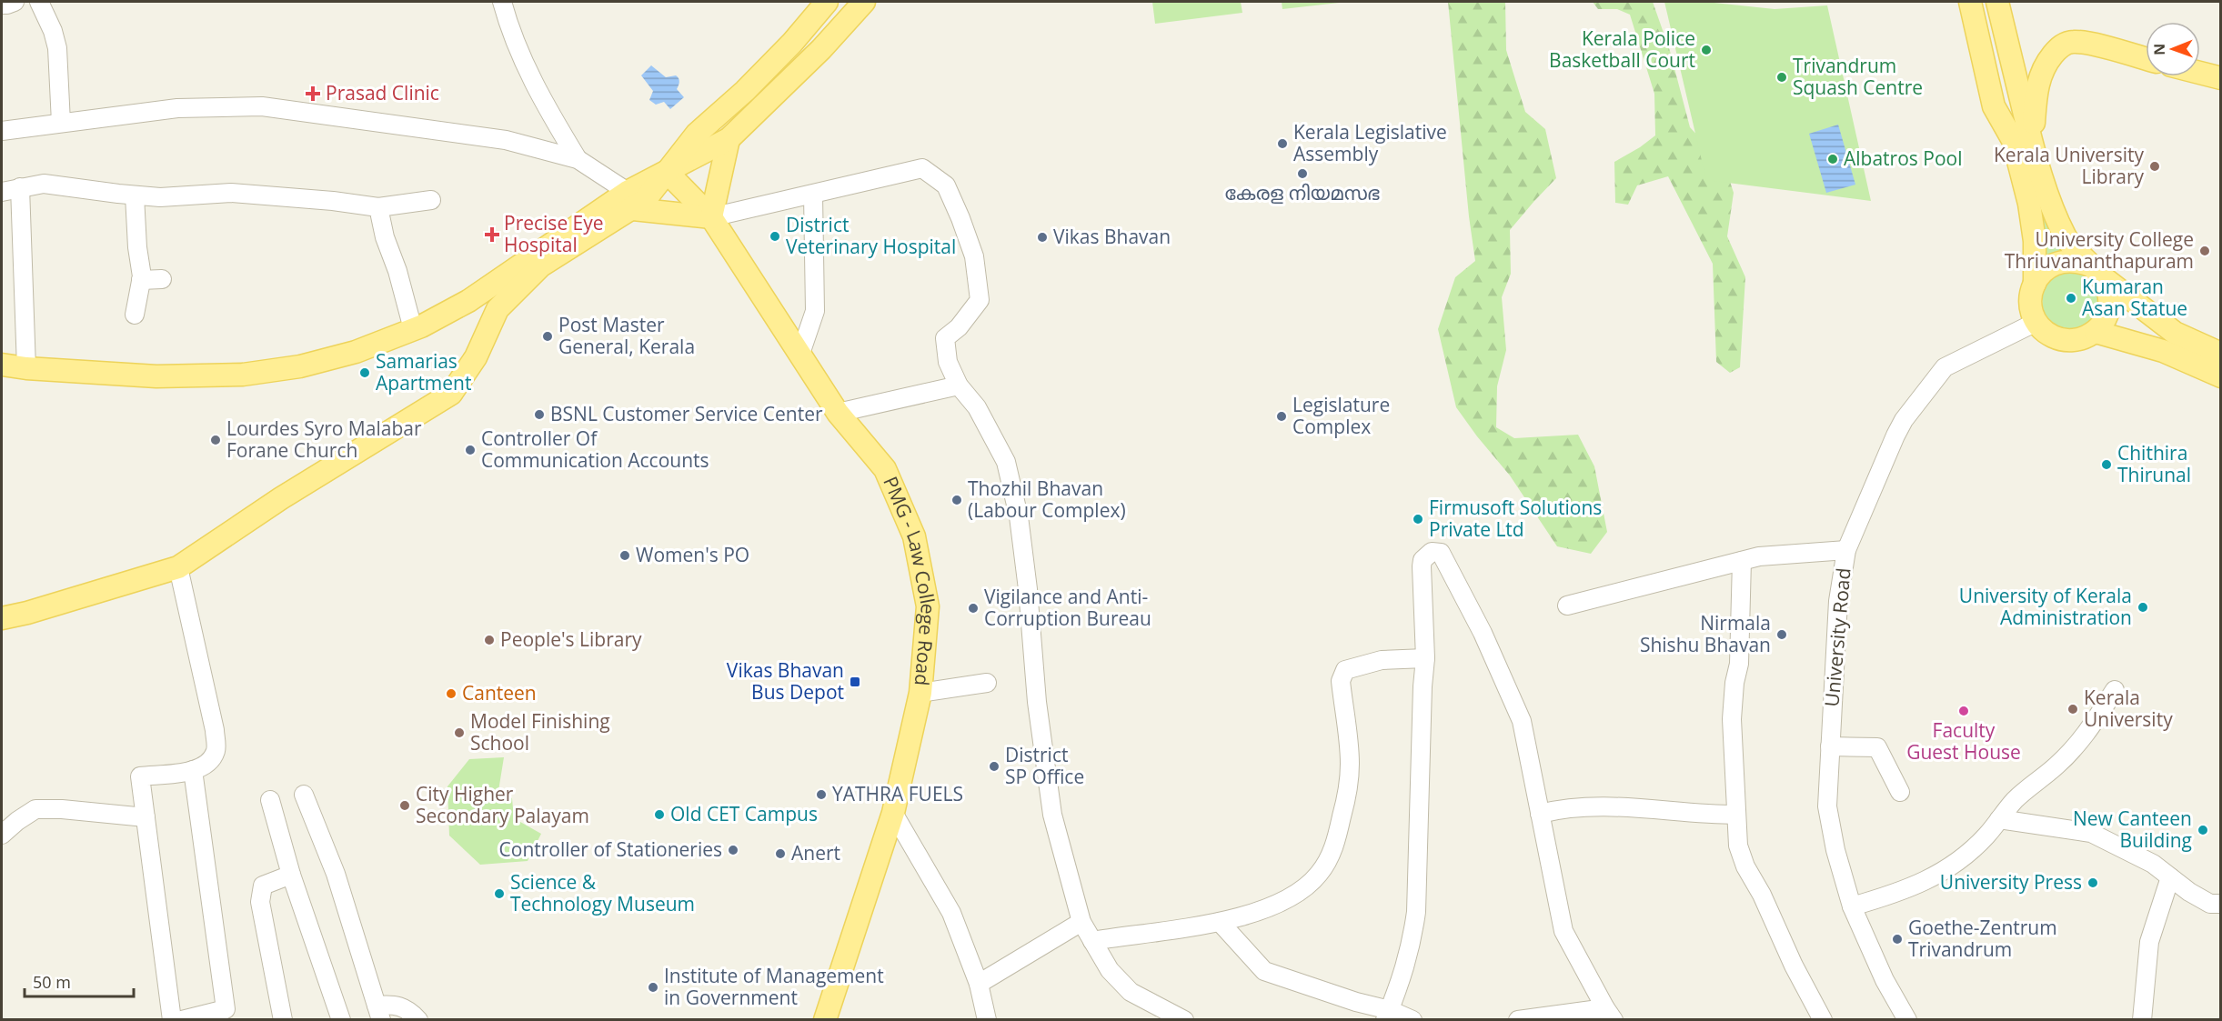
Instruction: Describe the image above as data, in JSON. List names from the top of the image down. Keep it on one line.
{"streets":{"main road":["PMG - Law College Road"],"street":["University Road"]},"places":{"other":["Kerala Police Basketball Court","Trivandrum Squash Centre","Kerala Legislative Assembly","Albatros Pool","Kerala University Library","കേരള നിയമസഭ","District Veterinary Hospital","Vikas Bhavan","University College Thriuvananthapuram","Kumaran Asan Statue","Post Master General, Kerala","Samarias Apartment","BSNL Customer Service Center","Legislature Complex","Lourdes Syro Malabar Forane Church","Controller Of Communication Accounts","Chithira Thirunal","Thozhil Bhavan (Labour Complex)","Firmusoft Solutions Private Ltd","Women's PO","University of Kerala Administration","Vigilance and Anti- Corruption Bureau","Nirmala Shishu Bhavan","People's Library","Canteen","Kerala University","Faculty Guest House","Model Finishing School","District SP Office","YATHRA FUELS","City Higher Secondary Palayam","Old CET Campus","New Canteen Building","Controller of Stationeries","Anert","University Press","Science & Technology Museum","Goethe-Zentrum Trivandrum","Institute of Management in Government"],"health":["Prasad Clinic","Precise Eye Hospital"],"transit":["Vikas Bhavan Bus Depot"]},"scale_bar":"50 m","north":"left"}
